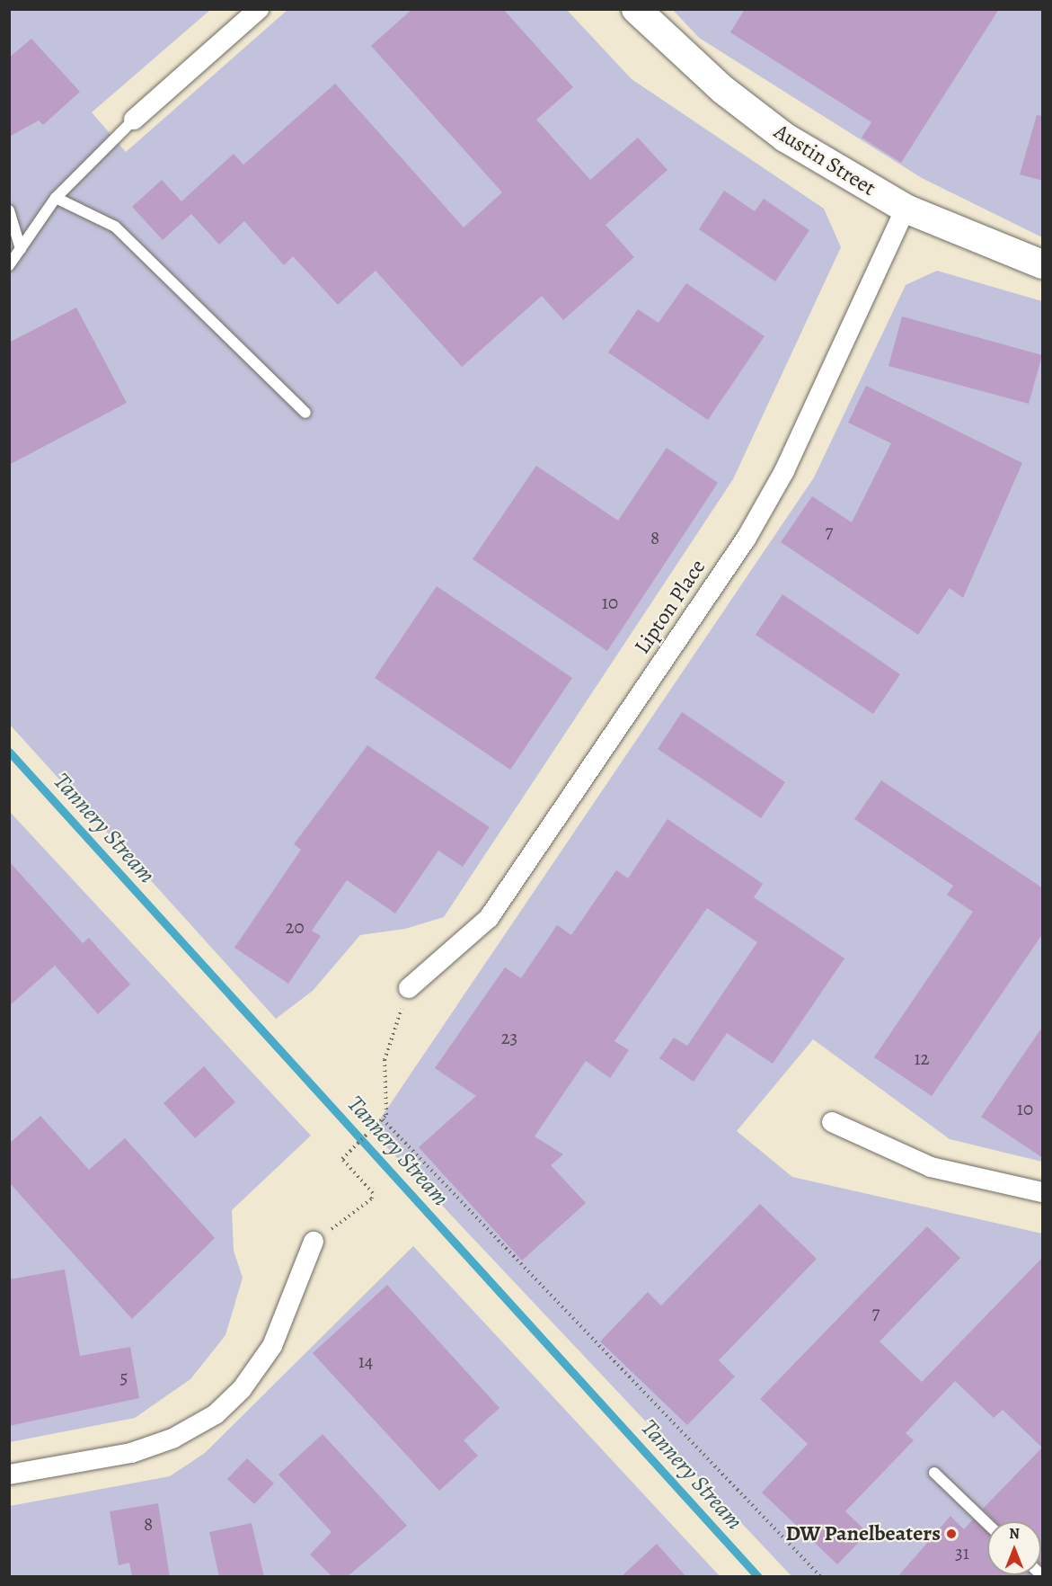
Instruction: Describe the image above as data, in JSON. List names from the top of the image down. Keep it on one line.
{"streets":{"main road":["Austin Street"],"street":["Lipton Place"]},"crossings":[["Austin Street","Lipton Place"]],"water":["Tannery Stream"],"places":["DW Panelbeaters"],"house_numbers":["7","8","10","20","23","12","10","7","14","5","8","31"],"north":"top"}
